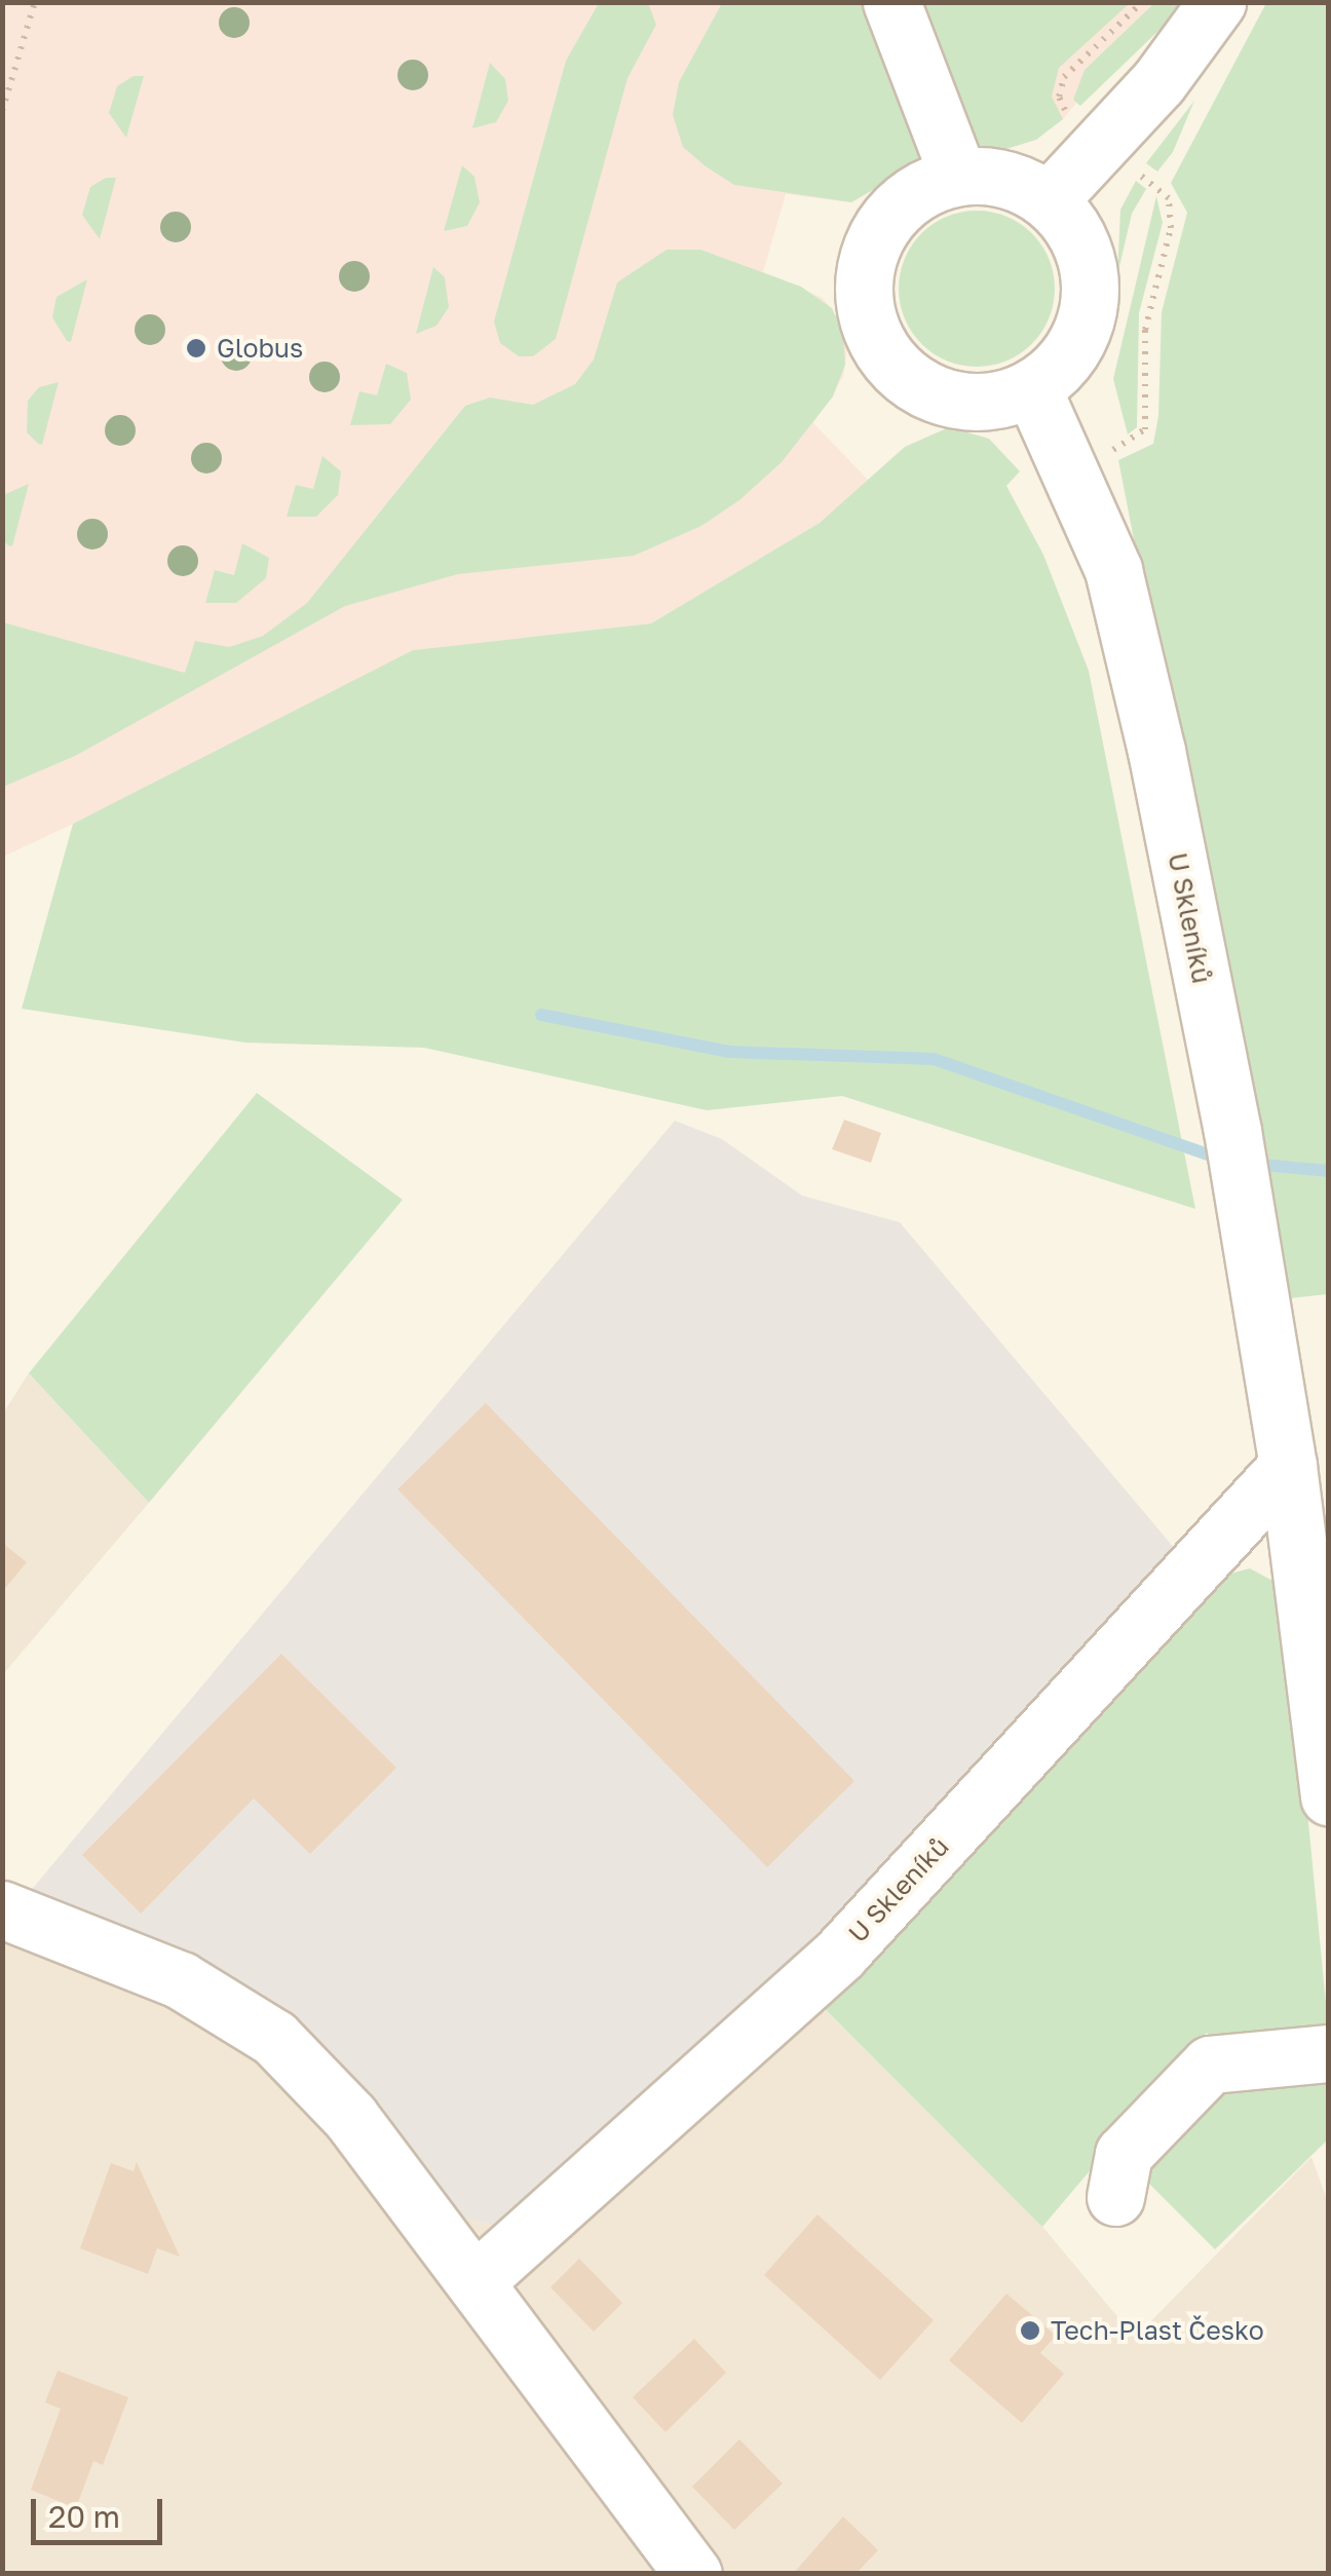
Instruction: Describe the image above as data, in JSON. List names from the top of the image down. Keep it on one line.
{"streets":{"street":["U Skleníků"]},"places":["Globus","Tech-Plast Česko"],"scale_bar":"20 m"}
